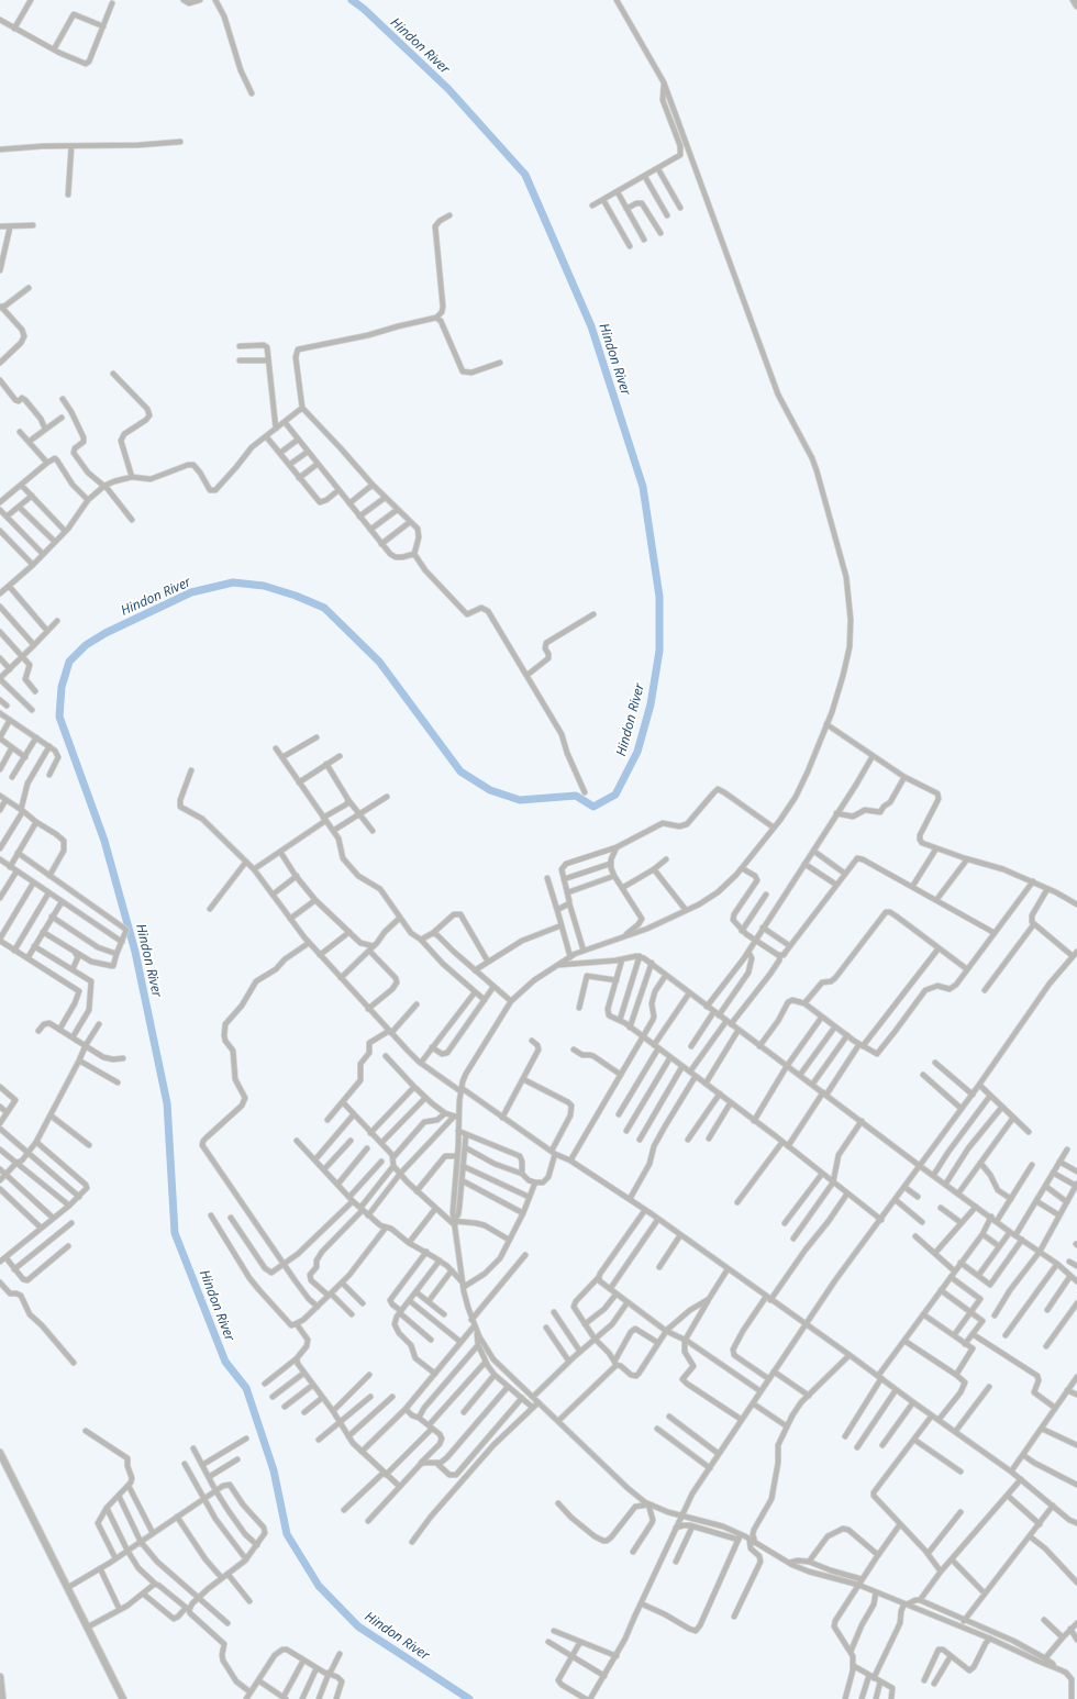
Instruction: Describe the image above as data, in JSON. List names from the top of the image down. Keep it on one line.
{"water":["Hindon River"]}
